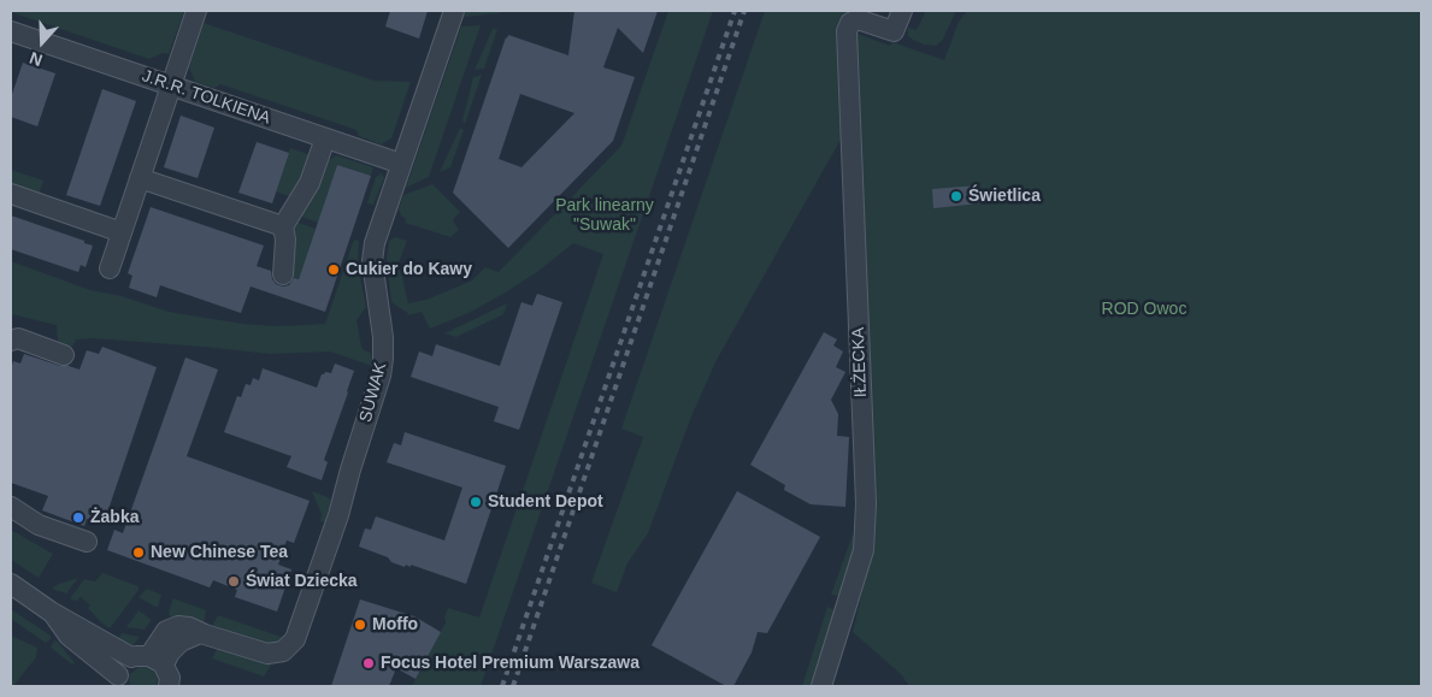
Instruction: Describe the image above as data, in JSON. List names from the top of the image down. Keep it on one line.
{"streets":{"street":["J.R.R. TOLKIENA","IŁŻECKA","SUWAK"]},"crossings":[["J.R.R. TOLKIENA","SUWAK"]],"parks":["Park linearny \"Suwak\"","ROD Owoc"],"places":["Świetlica","Cukier do Kawy","Student Depot","Żabka","New Chinese Tea","Świat Dziecka","Moffo","Focus Hotel Premium Warszawa"],"north":"bottom"}
